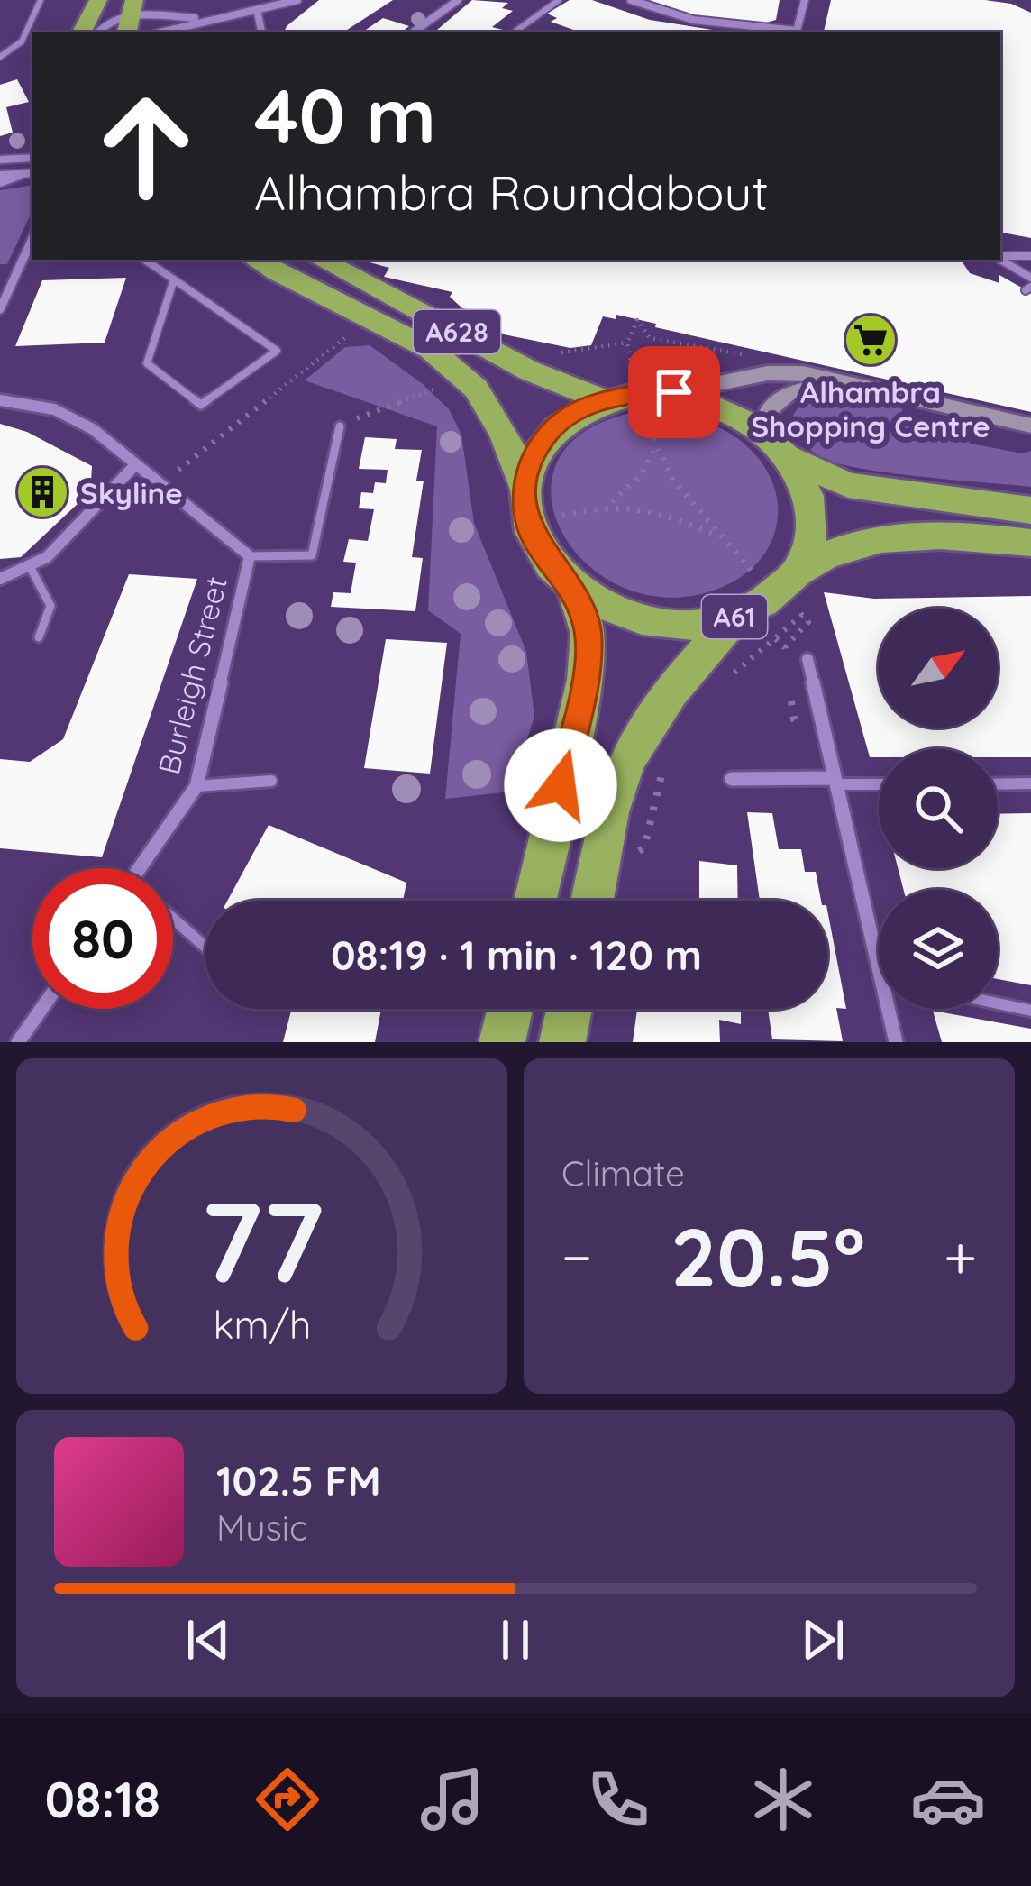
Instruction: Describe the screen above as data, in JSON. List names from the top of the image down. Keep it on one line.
{"streets":{"highway":["A628","A61"],"street":["Burleigh Street"]},"crossings":[["A628","A61"]],"places":{"supermarket":["Alhambra Shopping Centre"],"building":["Skyline"]},"north":"top right","page":{"turn":["40 m","Alhambra Roundabout"],"limit":"80","trip":"08:19 · 1 min · 120 m","tile":"Climate","heat":["−","20.5°","+"],"song":["102.5 FM","Music"],"tabs":"08:18","gauge":["77","km/h"]}}
